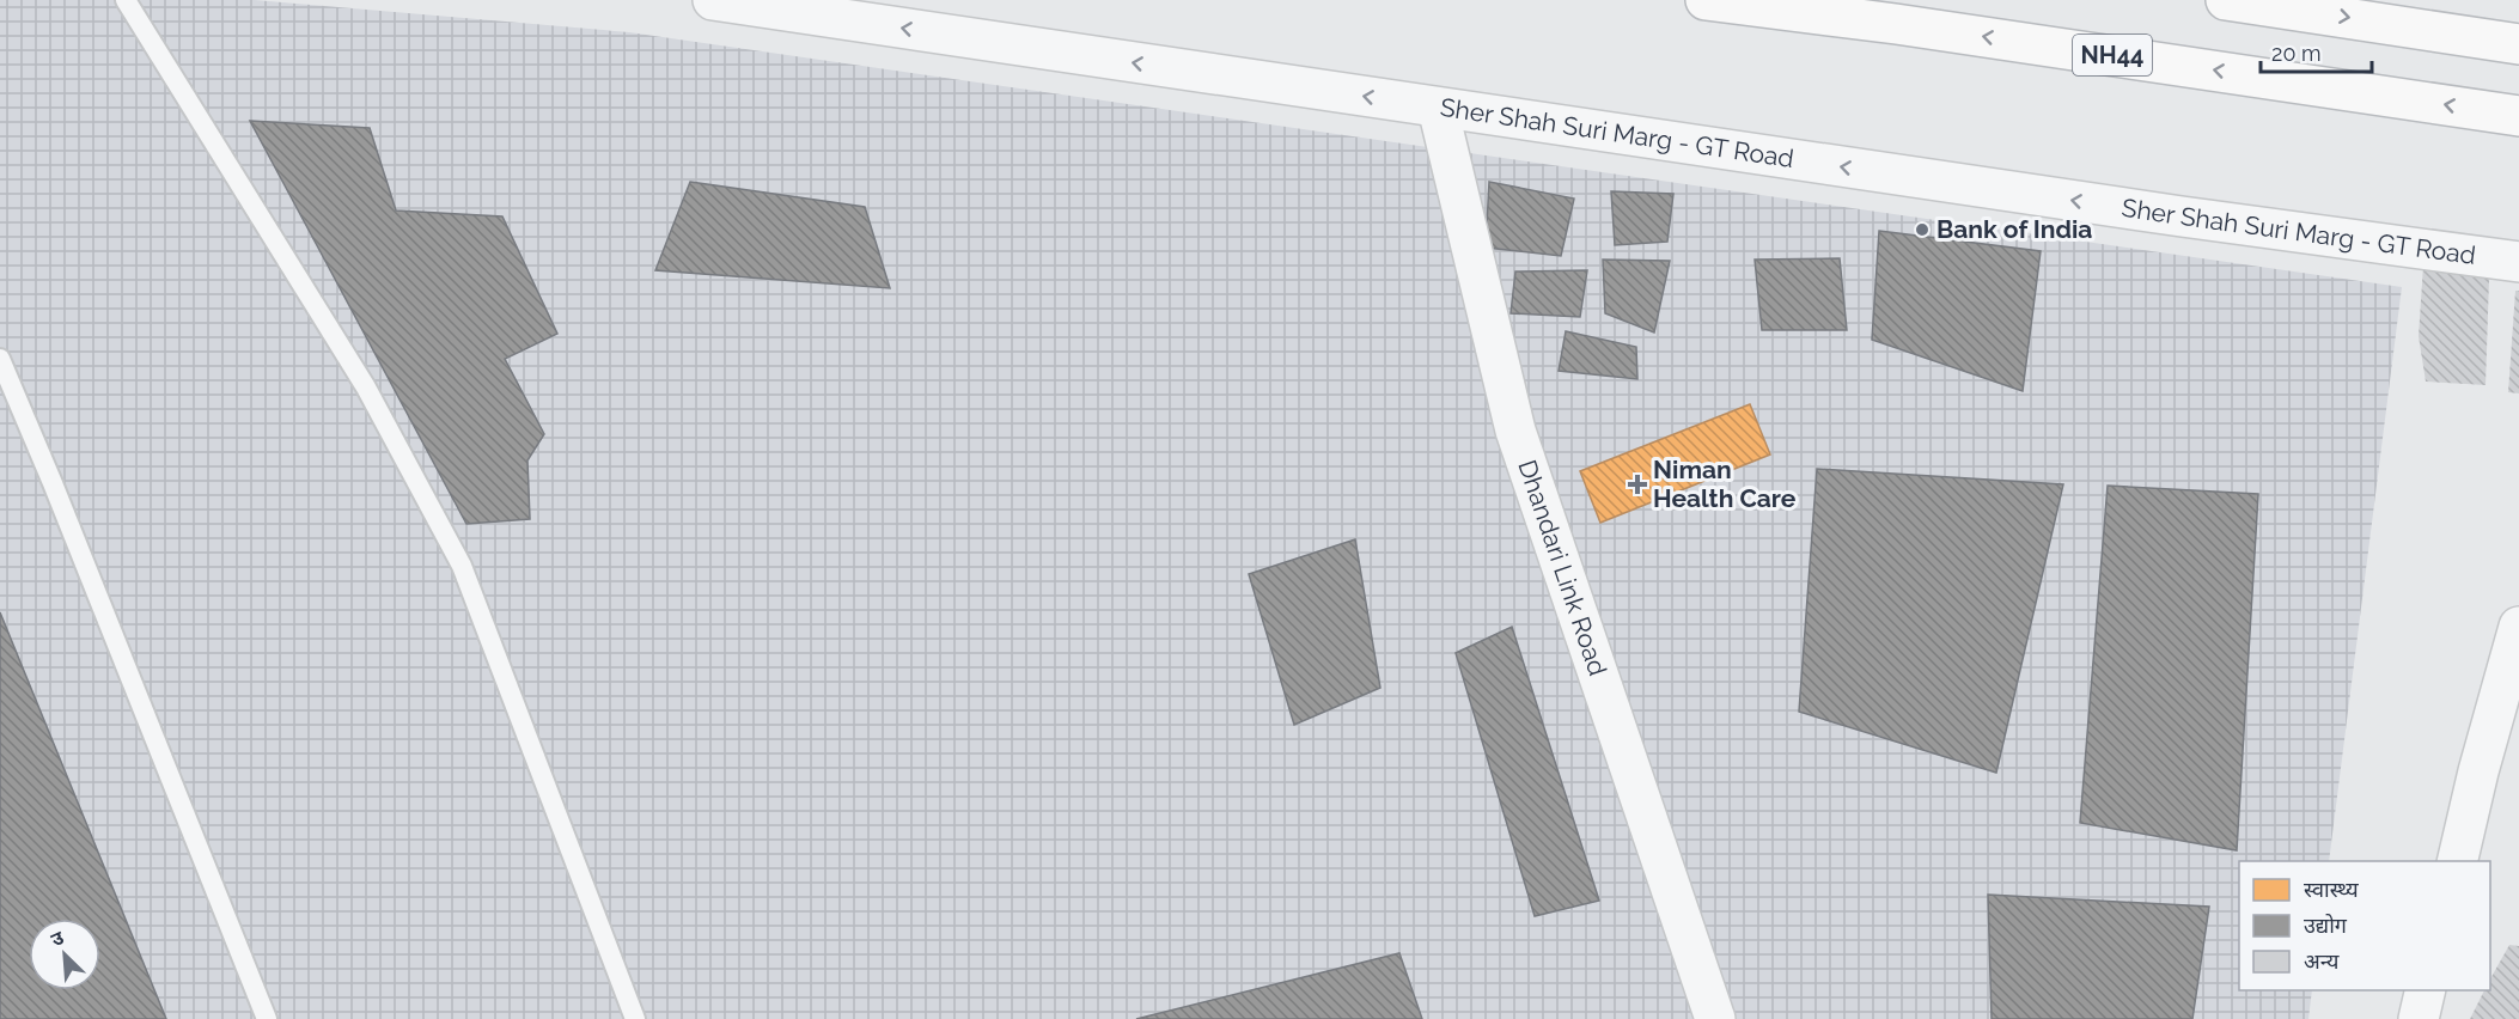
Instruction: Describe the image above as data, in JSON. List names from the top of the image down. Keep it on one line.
{"streets":{"highway":["NH44"],"street":["Sher Shah Suri Marg - GT Road","Dhandari Link Road"]},"crossings":[["Sher Shah Suri Marg - GT Road","Dhandari Link Road"]],"one_way":["Sher Shah Suri Marg - GT Road"],"places":{"other":["Bank of India"],"health":["Niman Health Care"]},"legend":["स्वास्थ्य","उद्योग","अन्य"],"scale_bar":"20 m","north":"top left"}
